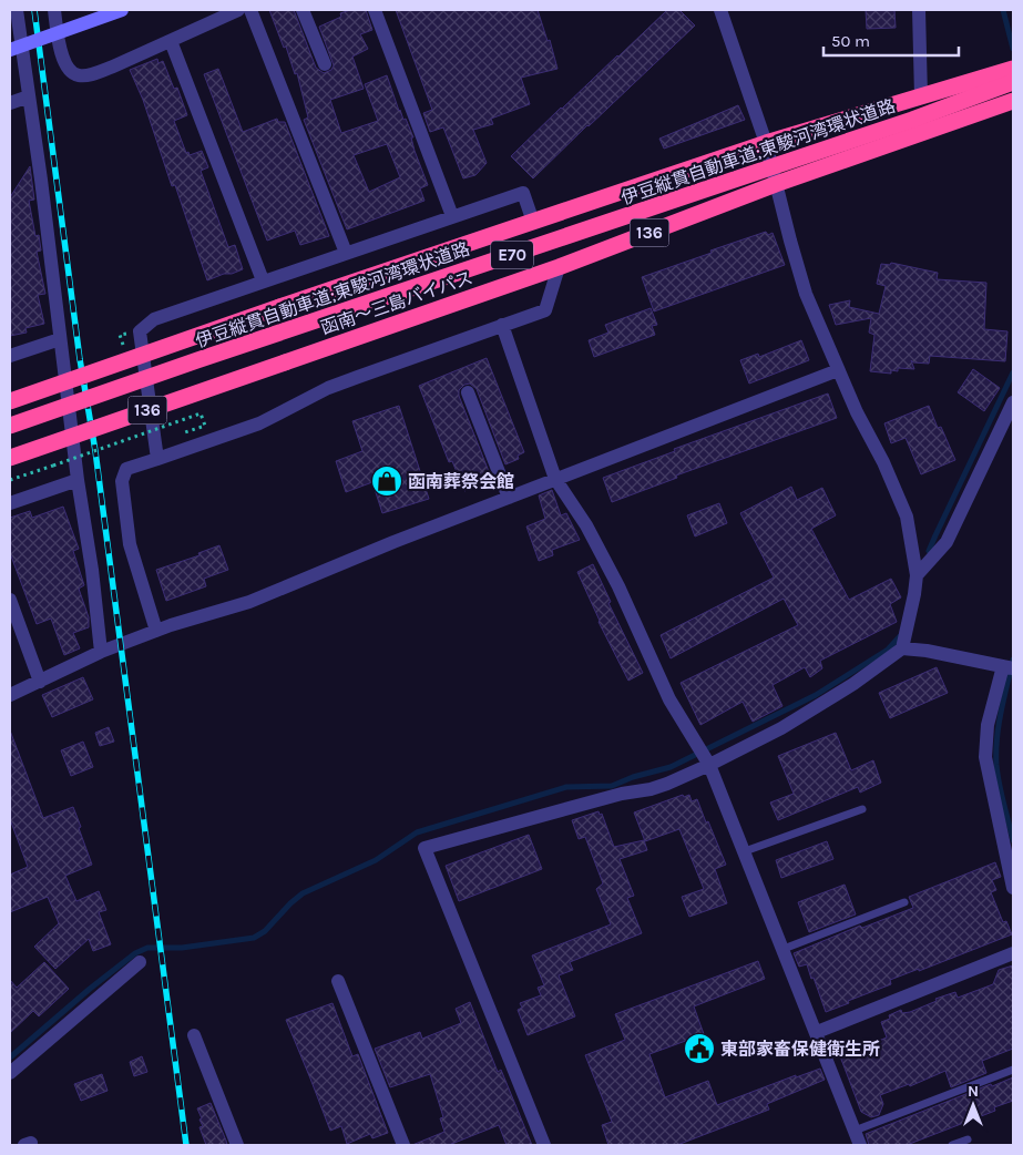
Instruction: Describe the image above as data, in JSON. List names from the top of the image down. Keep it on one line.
{"streets":{"highway":["伊豆縦貫自動車道;東駿河湾環状道路","136","E70","函南～三島バイパス"]},"places":{"shop":["函南葬祭会館"],"public building":["東部家畜保健衛生所"]},"scale_bar":"50 m","north":"top"}
